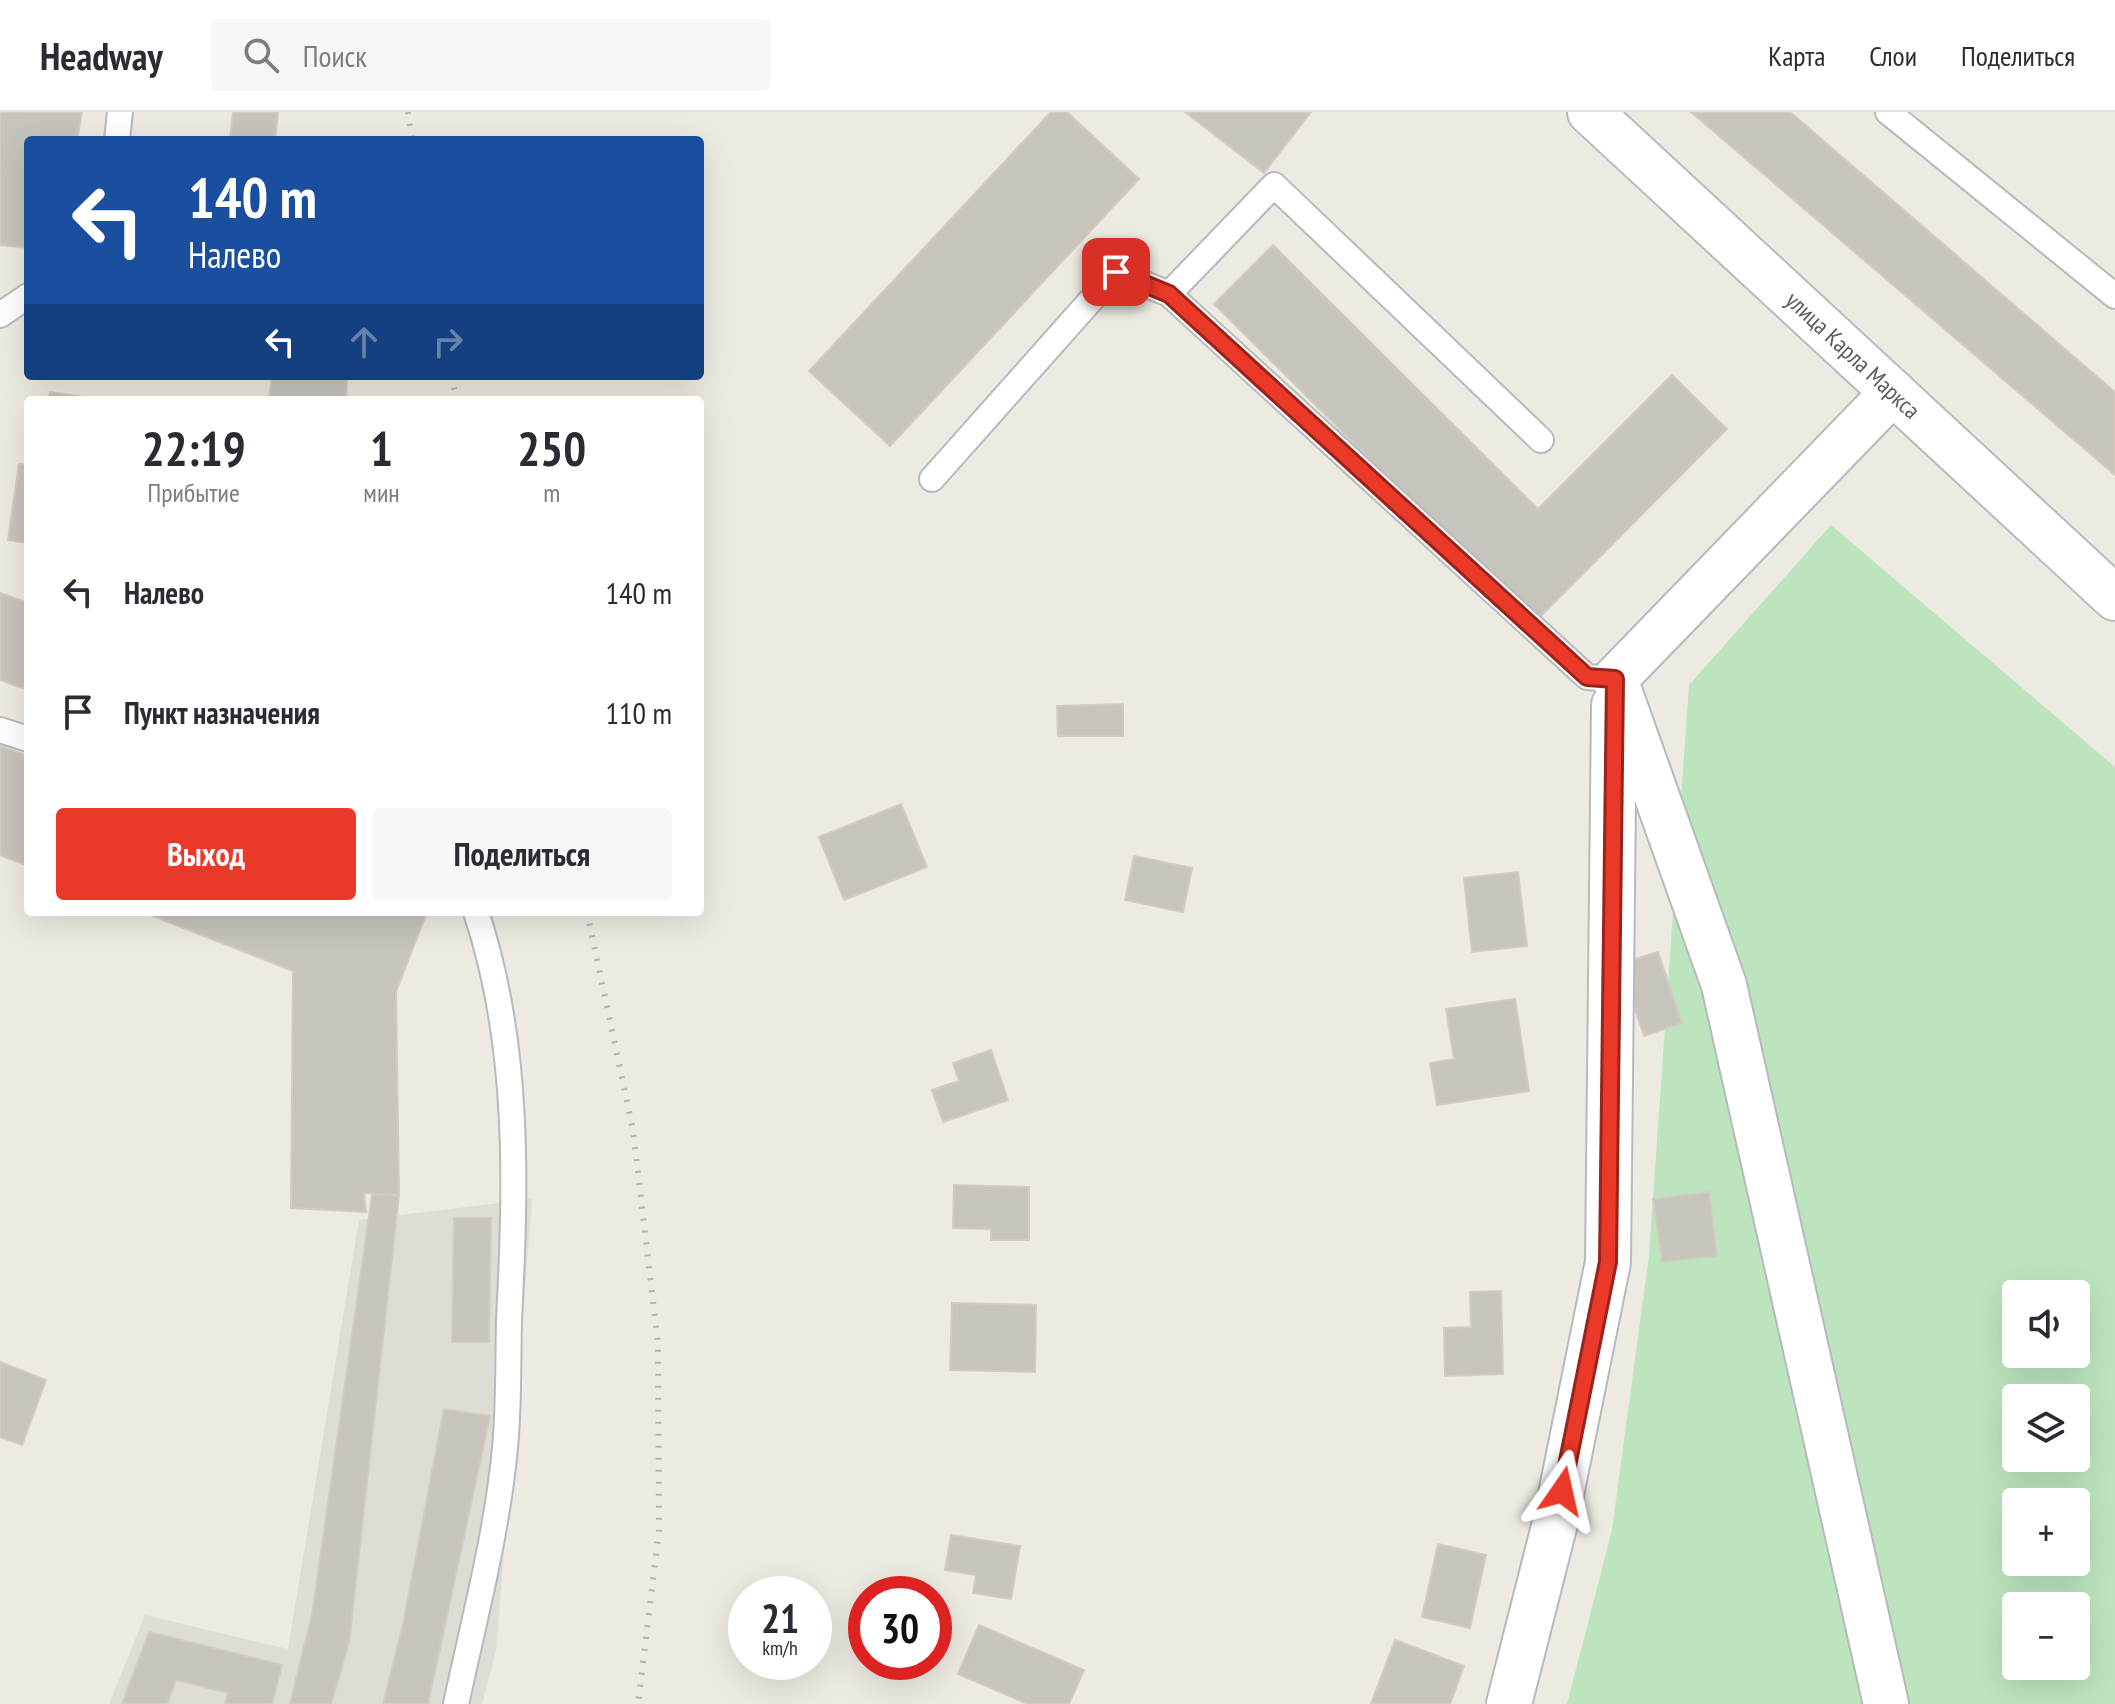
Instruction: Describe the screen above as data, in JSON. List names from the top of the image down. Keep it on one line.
{"streets":{"street":["улица Карла Маркса"]},"page":{"header":"Headway","search":"Поиск","nav":["Карта","Слои","Поделиться"],"turn":["140 m","Налево"],"eta":["22:19","Прибытие","1","мин","250","m"],"list":[{"name":"Налево","value":"140 m"},{"name":"Пункт назначения","value":"110 m"}],"buttons":["Выход","Поделиться"],"map_buttons":["+","−"],"speed":"21 km/h","limit":"30"}}
